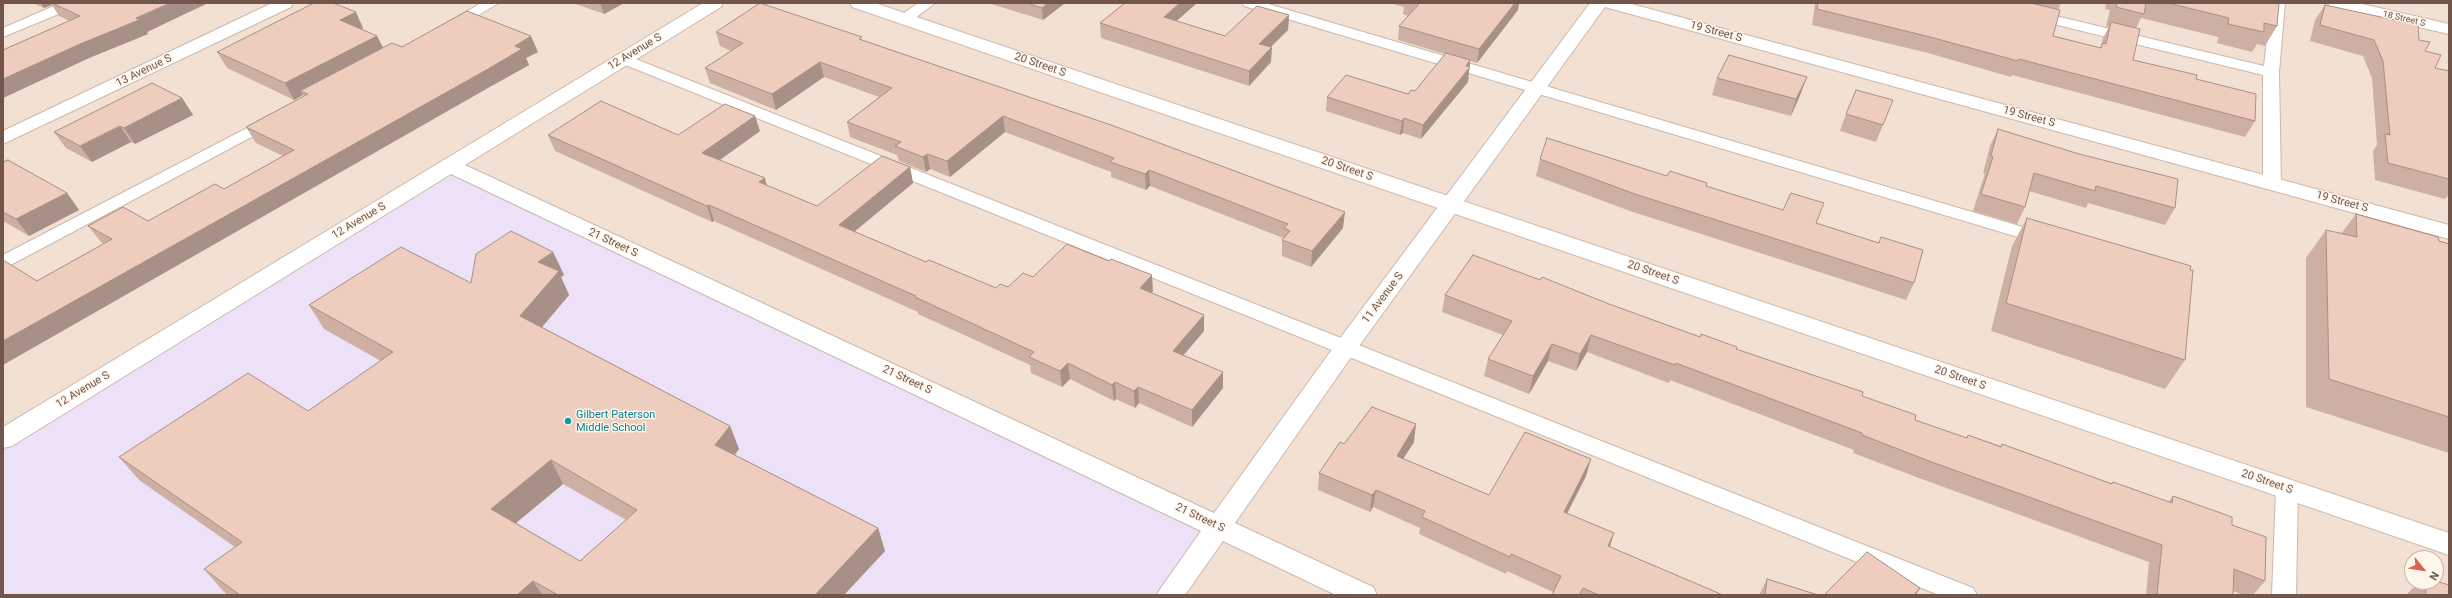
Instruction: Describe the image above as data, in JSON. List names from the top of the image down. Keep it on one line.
{"streets":{"street":["18 Street S","19 Street S","12 Avenue S","20 Street S","13 Avenue S","21 Street S","11 Avenue S"]},"crossings":[["12 Avenue S","21 Street S"],["20 Street S","11 Avenue S"],["21 Street S","11 Avenue S"]],"places":["Gilbert Paterson Middle School"],"north":"bottom right"}
